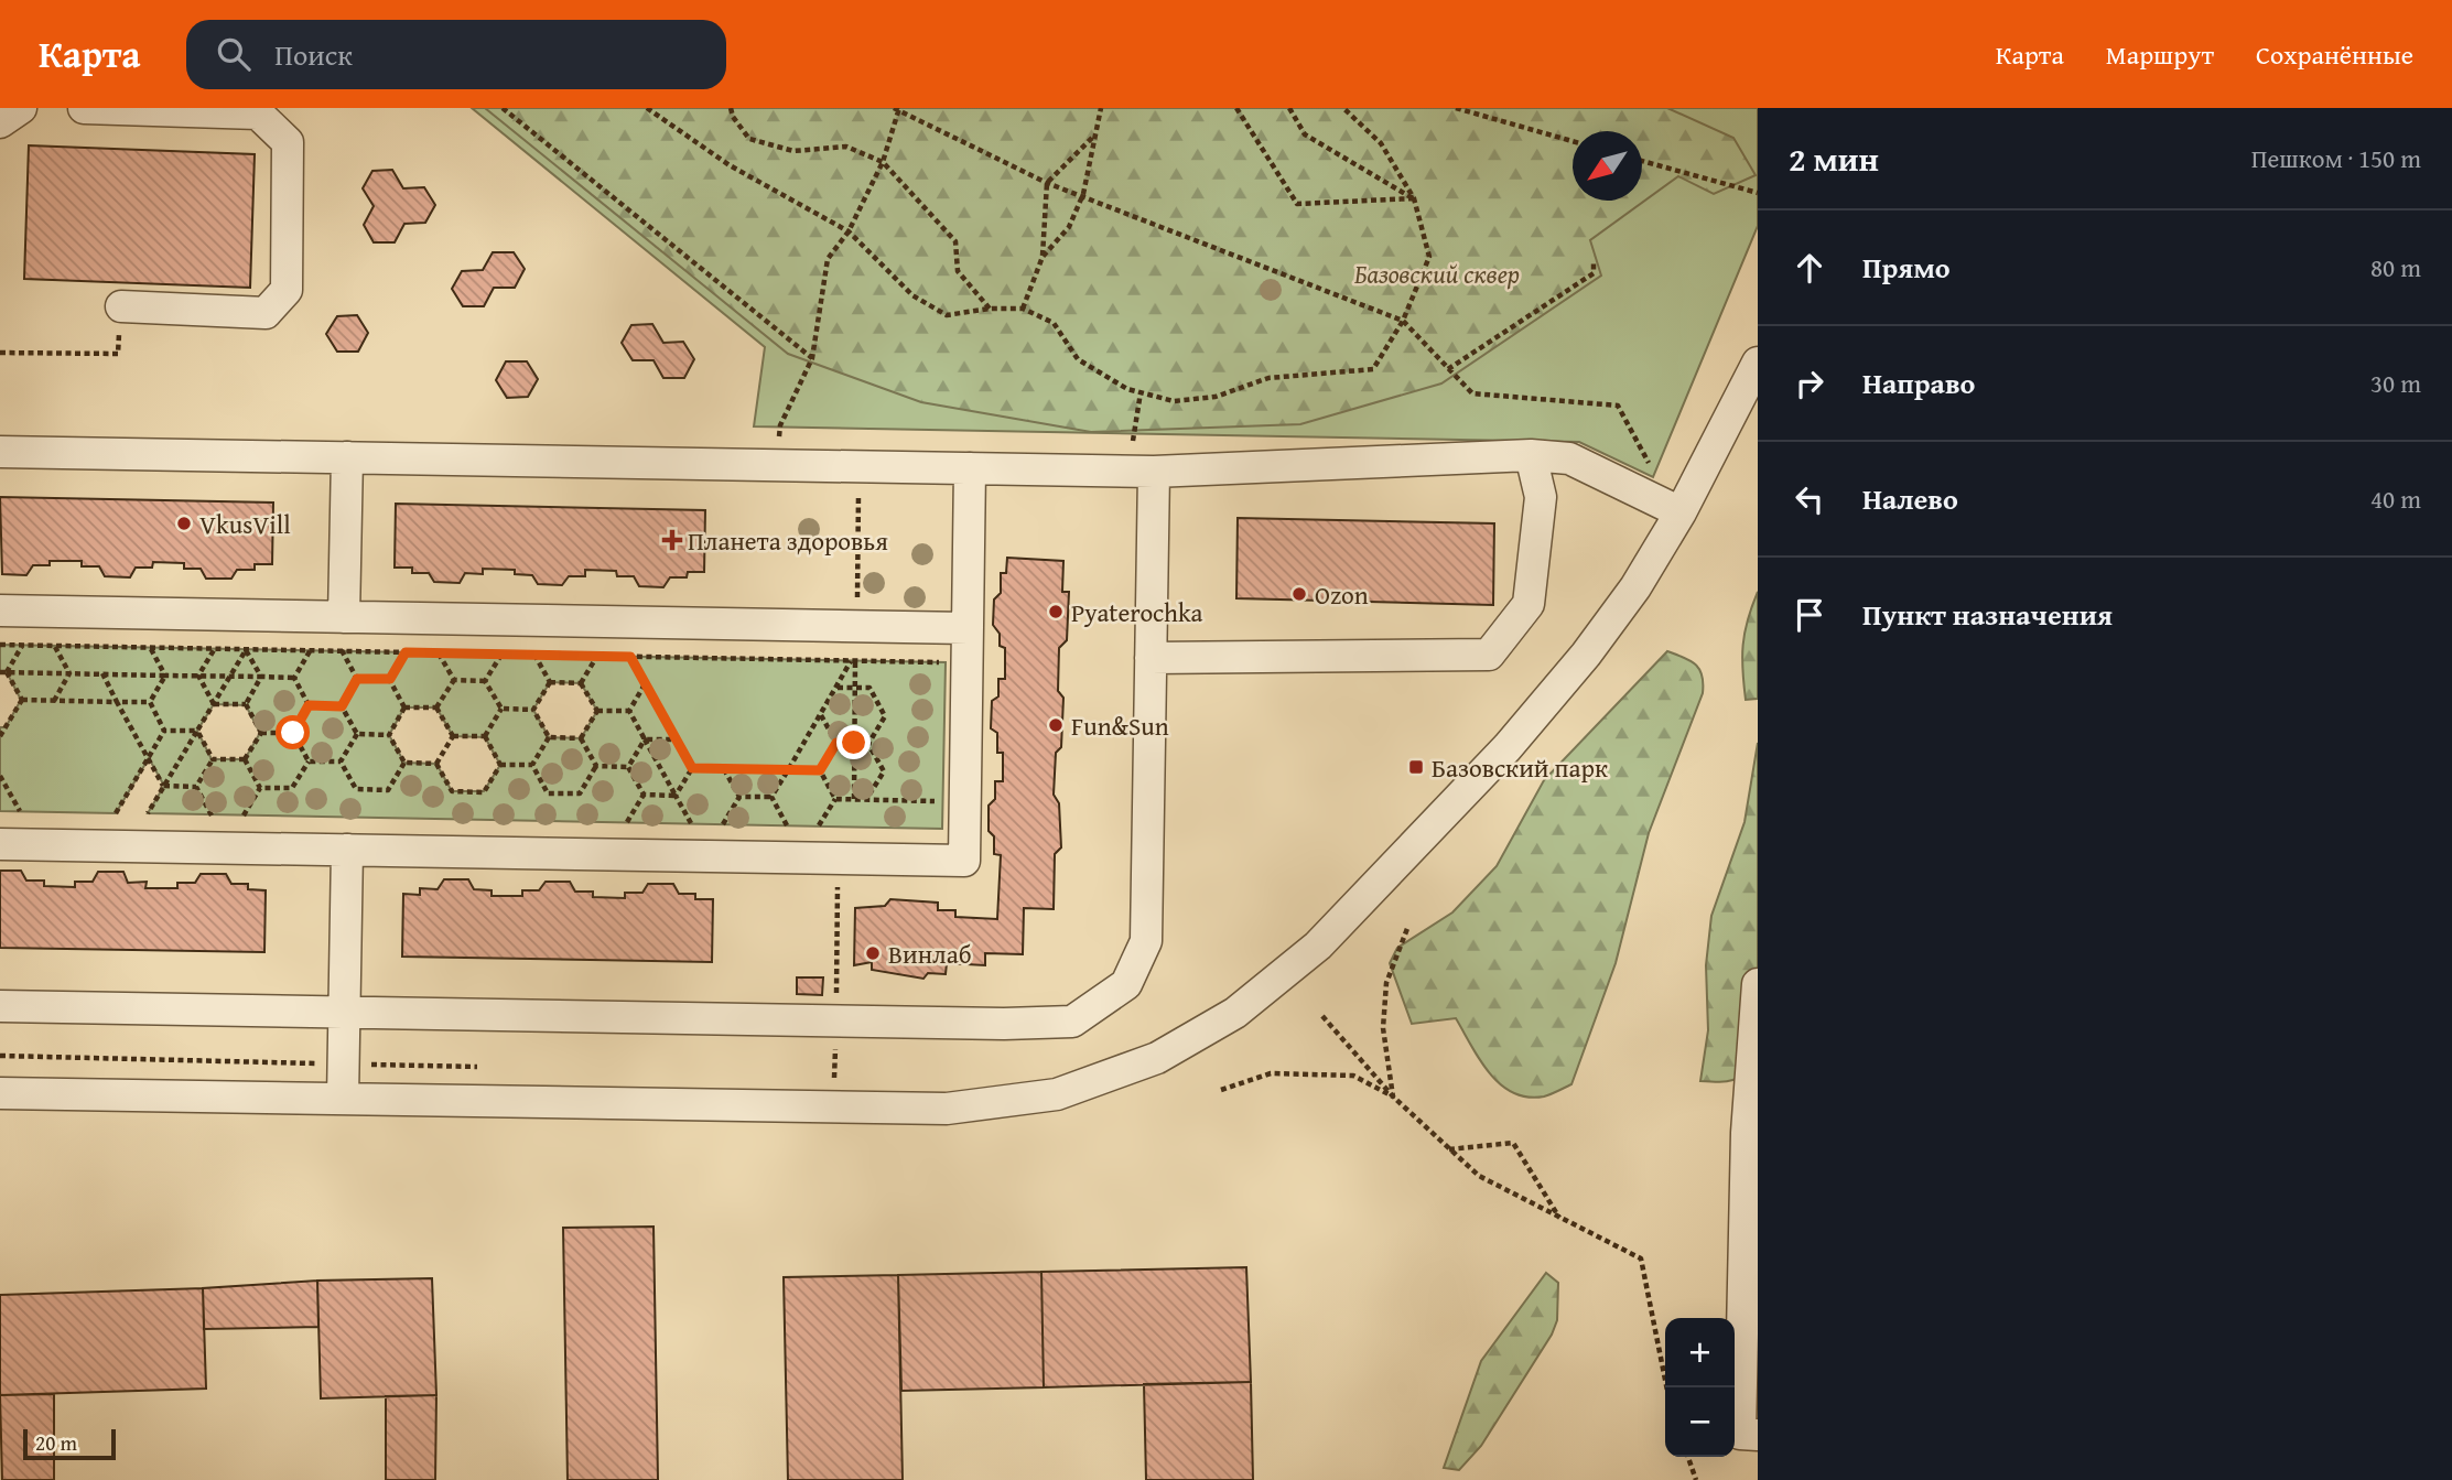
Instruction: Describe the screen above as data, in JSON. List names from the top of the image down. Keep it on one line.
{"parks":["Базовский сквер"],"places":{"other":["VkusVill","Ozon","Pyaterochka","Fun&Sun","Винлаб"],"health":["Планета здоровья"],"transit":["Базовский парк"]},"scale_bar":"20 m","north":"bottom left","page":{"header":"Карта","search":"Поиск","nav":["Карта","Маршрут","Сохранённые"],"heading":["2 мин","Пешком · 150 m"],"list":[["Прямо","80 m"],["Направо","30 m"],["Налево","40 m"],"Пункт назначения"],"map_buttons":["+","−"],"scale":"20 m"}}
